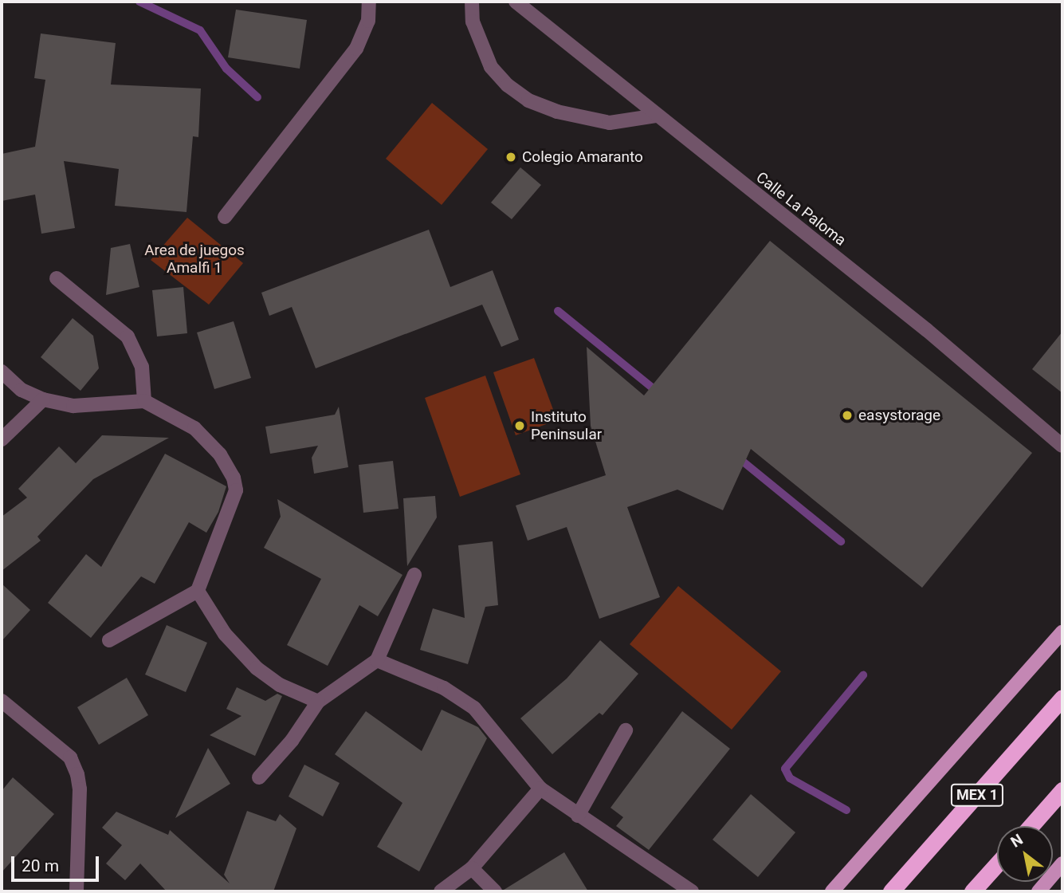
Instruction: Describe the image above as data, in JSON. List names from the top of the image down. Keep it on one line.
{"streets":{"highway":["MEX 1"],"street":["Calle La Paloma"]},"parks":["Area de juegos Amalfi 1"],"places":["Colegio Amaranto","easystorage","Instituto Peninsular"],"scale_bar":"20 m","north":"top left"}
